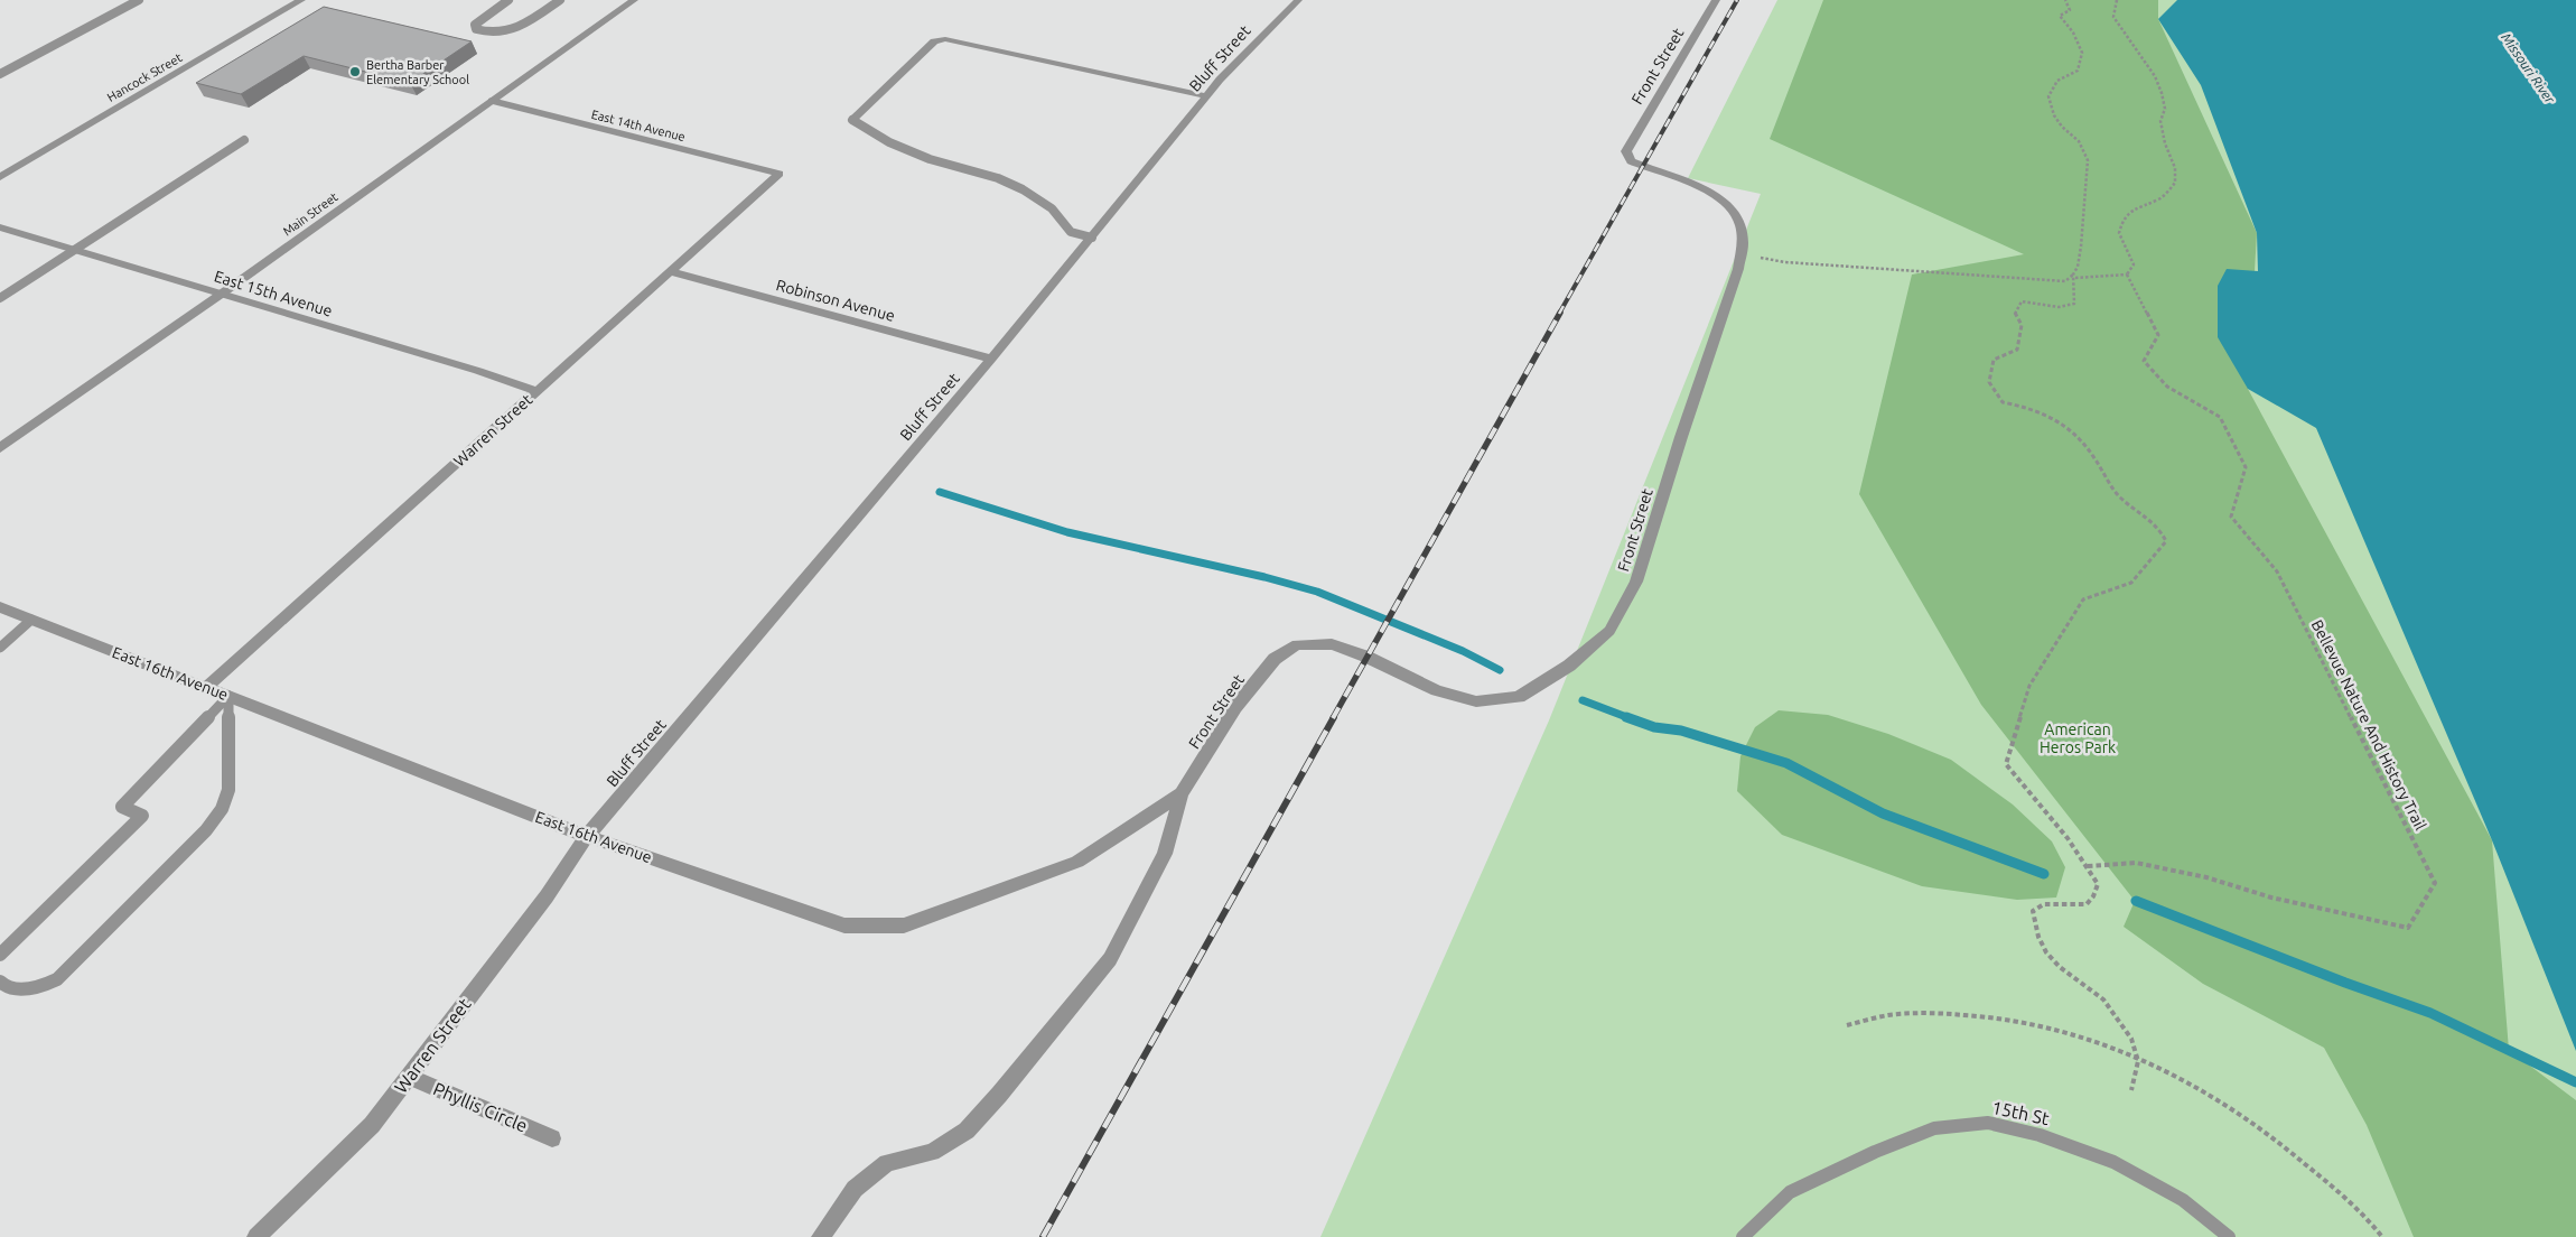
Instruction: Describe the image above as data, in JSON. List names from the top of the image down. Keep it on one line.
{"streets":{"street":["Bluff Street","Front Street","Hancock Street","East 14th Avenue","Main Street","East 15th Avenue","Robinson Avenue","Warren Street","East 16th Avenue","Phyllis Circle"],"lane":["15th St"],"path":["Bellevue Nature And History Trail"]},"crossings":[["Bluff Street","Robinson Avenue"],["Bluff Street","Warren Street"],["Bluff Street","East 16th Avenue"],["Front Street","East 16th Avenue"],["East 14th Avenue","Main Street"],["East 14th Avenue","Warren Street"],["Main Street","East 15th Avenue"],["East 15th Avenue","Warren Street"],["Robinson Avenue","Warren Street"],["Warren Street","East 16th Avenue"],["Warren Street","Phyllis Circle"]],"water":["Missouri River"],"parks":["American Heros Park"],"places":["Bertha Barber Elementary School"]}
